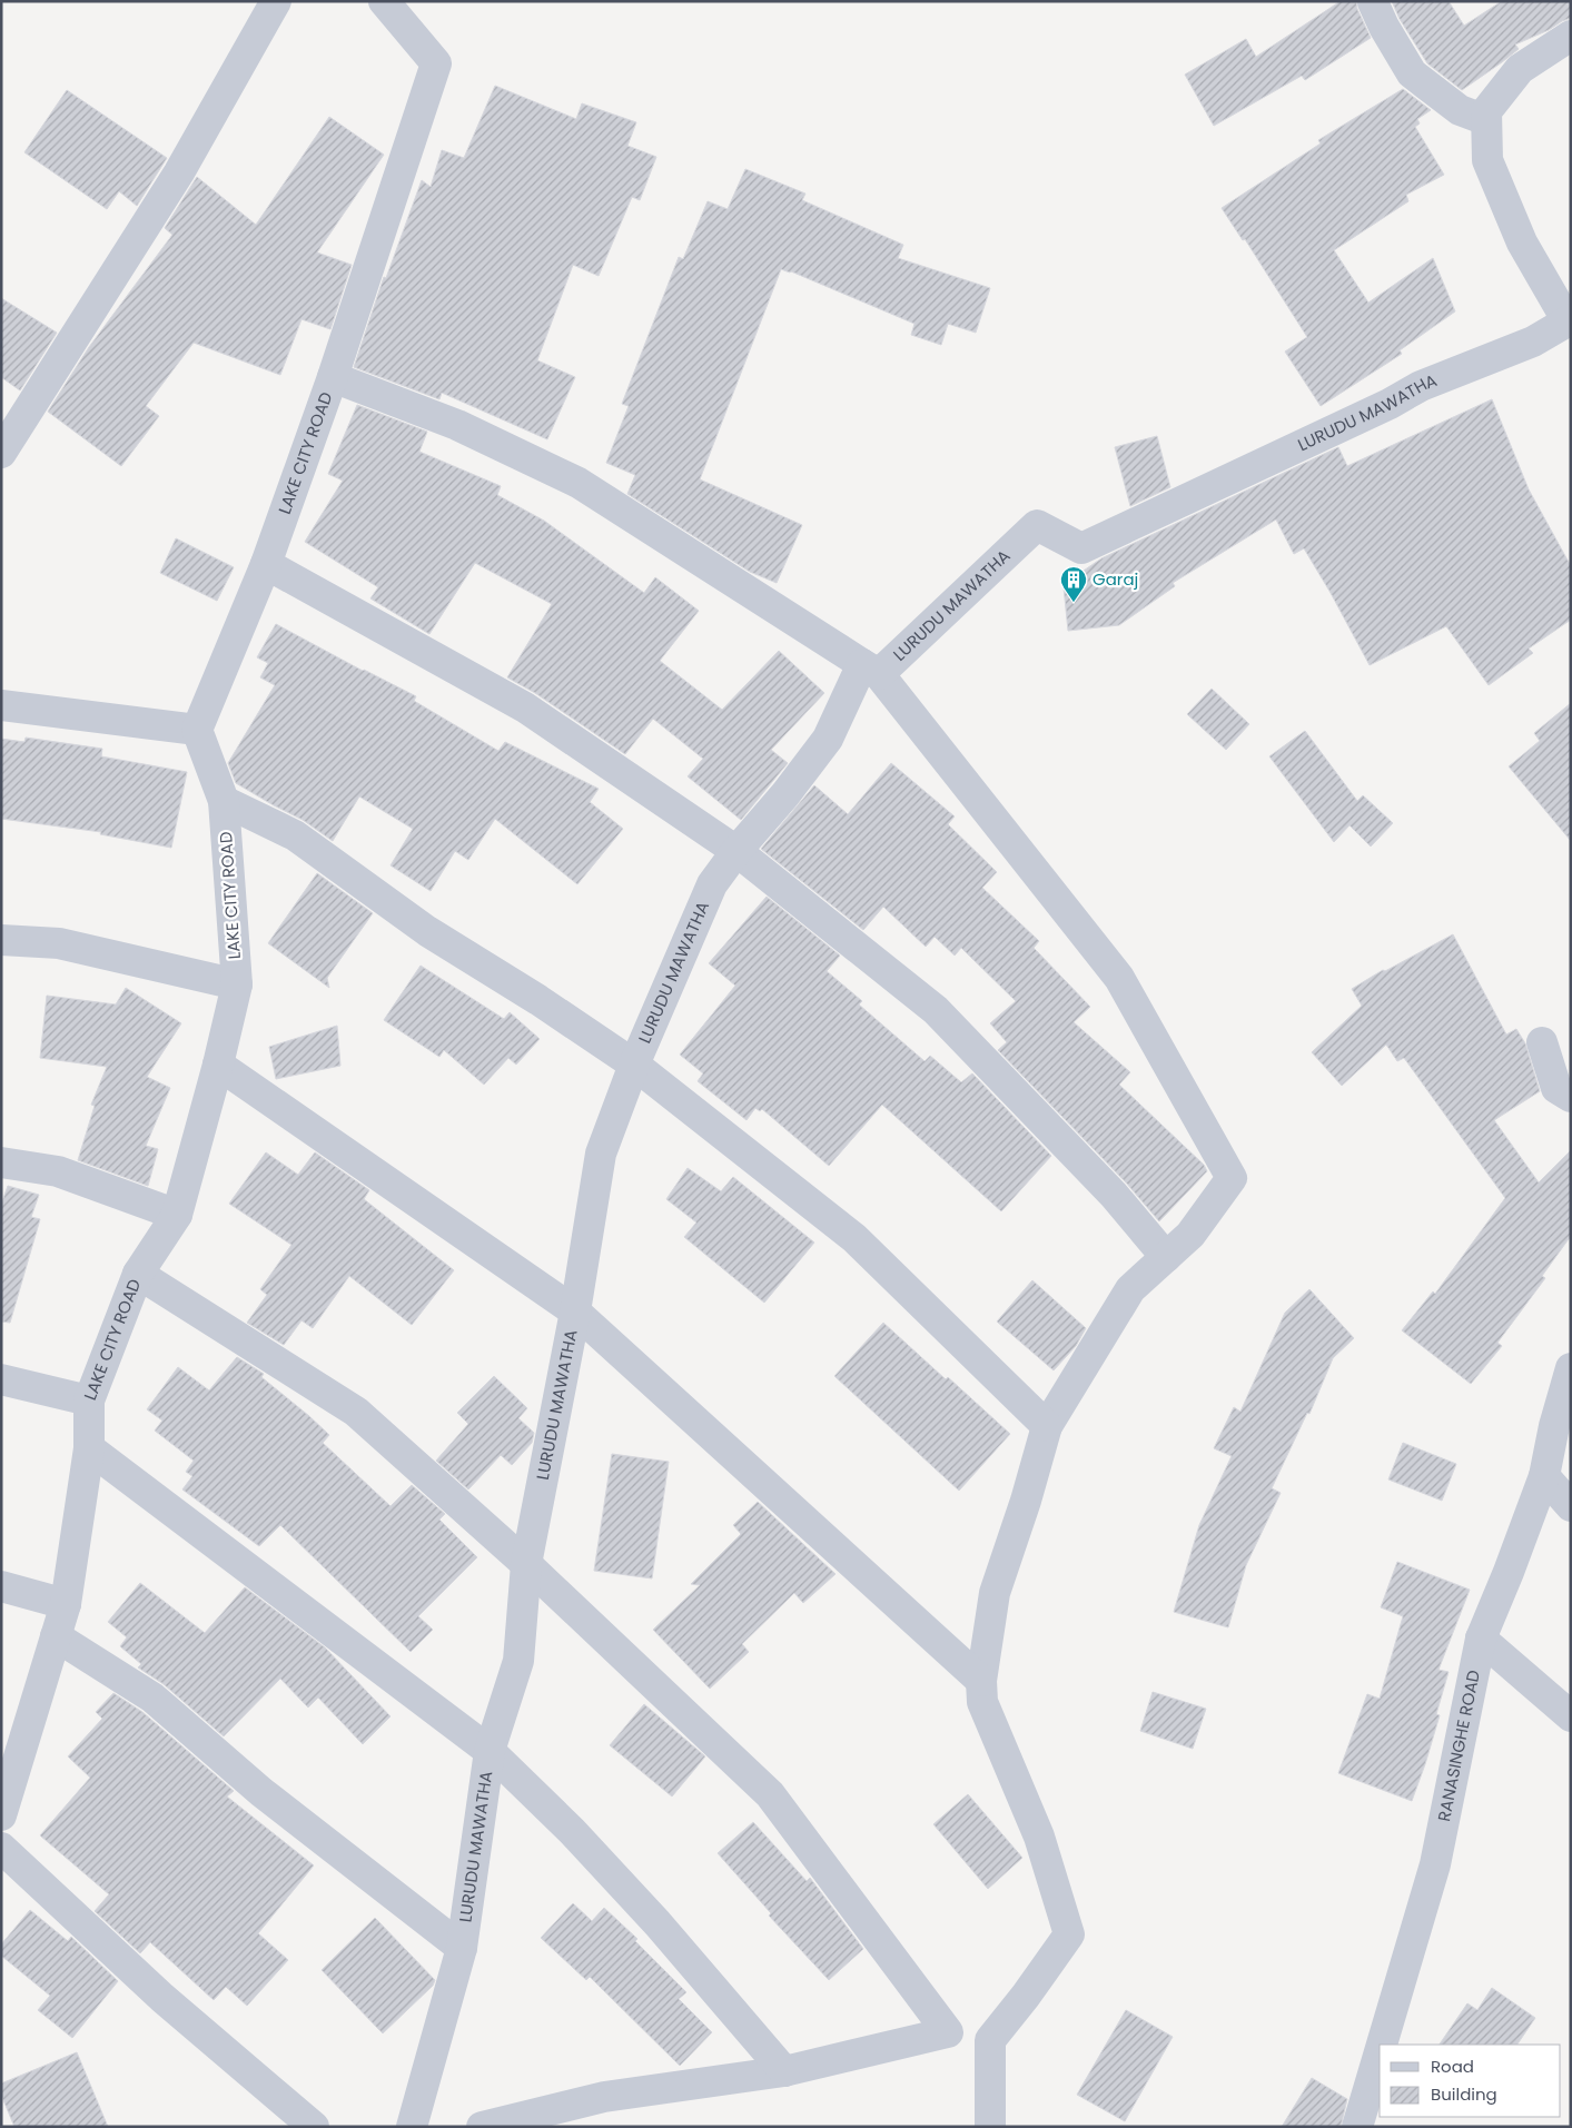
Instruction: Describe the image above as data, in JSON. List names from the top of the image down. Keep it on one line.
{"streets":{"street":["LURUDU MAWATHA","LAKE CITY ROAD","RANASINGHE ROAD"]},"places":{"building":["Garaj"]},"legend":["Road","Building"]}
